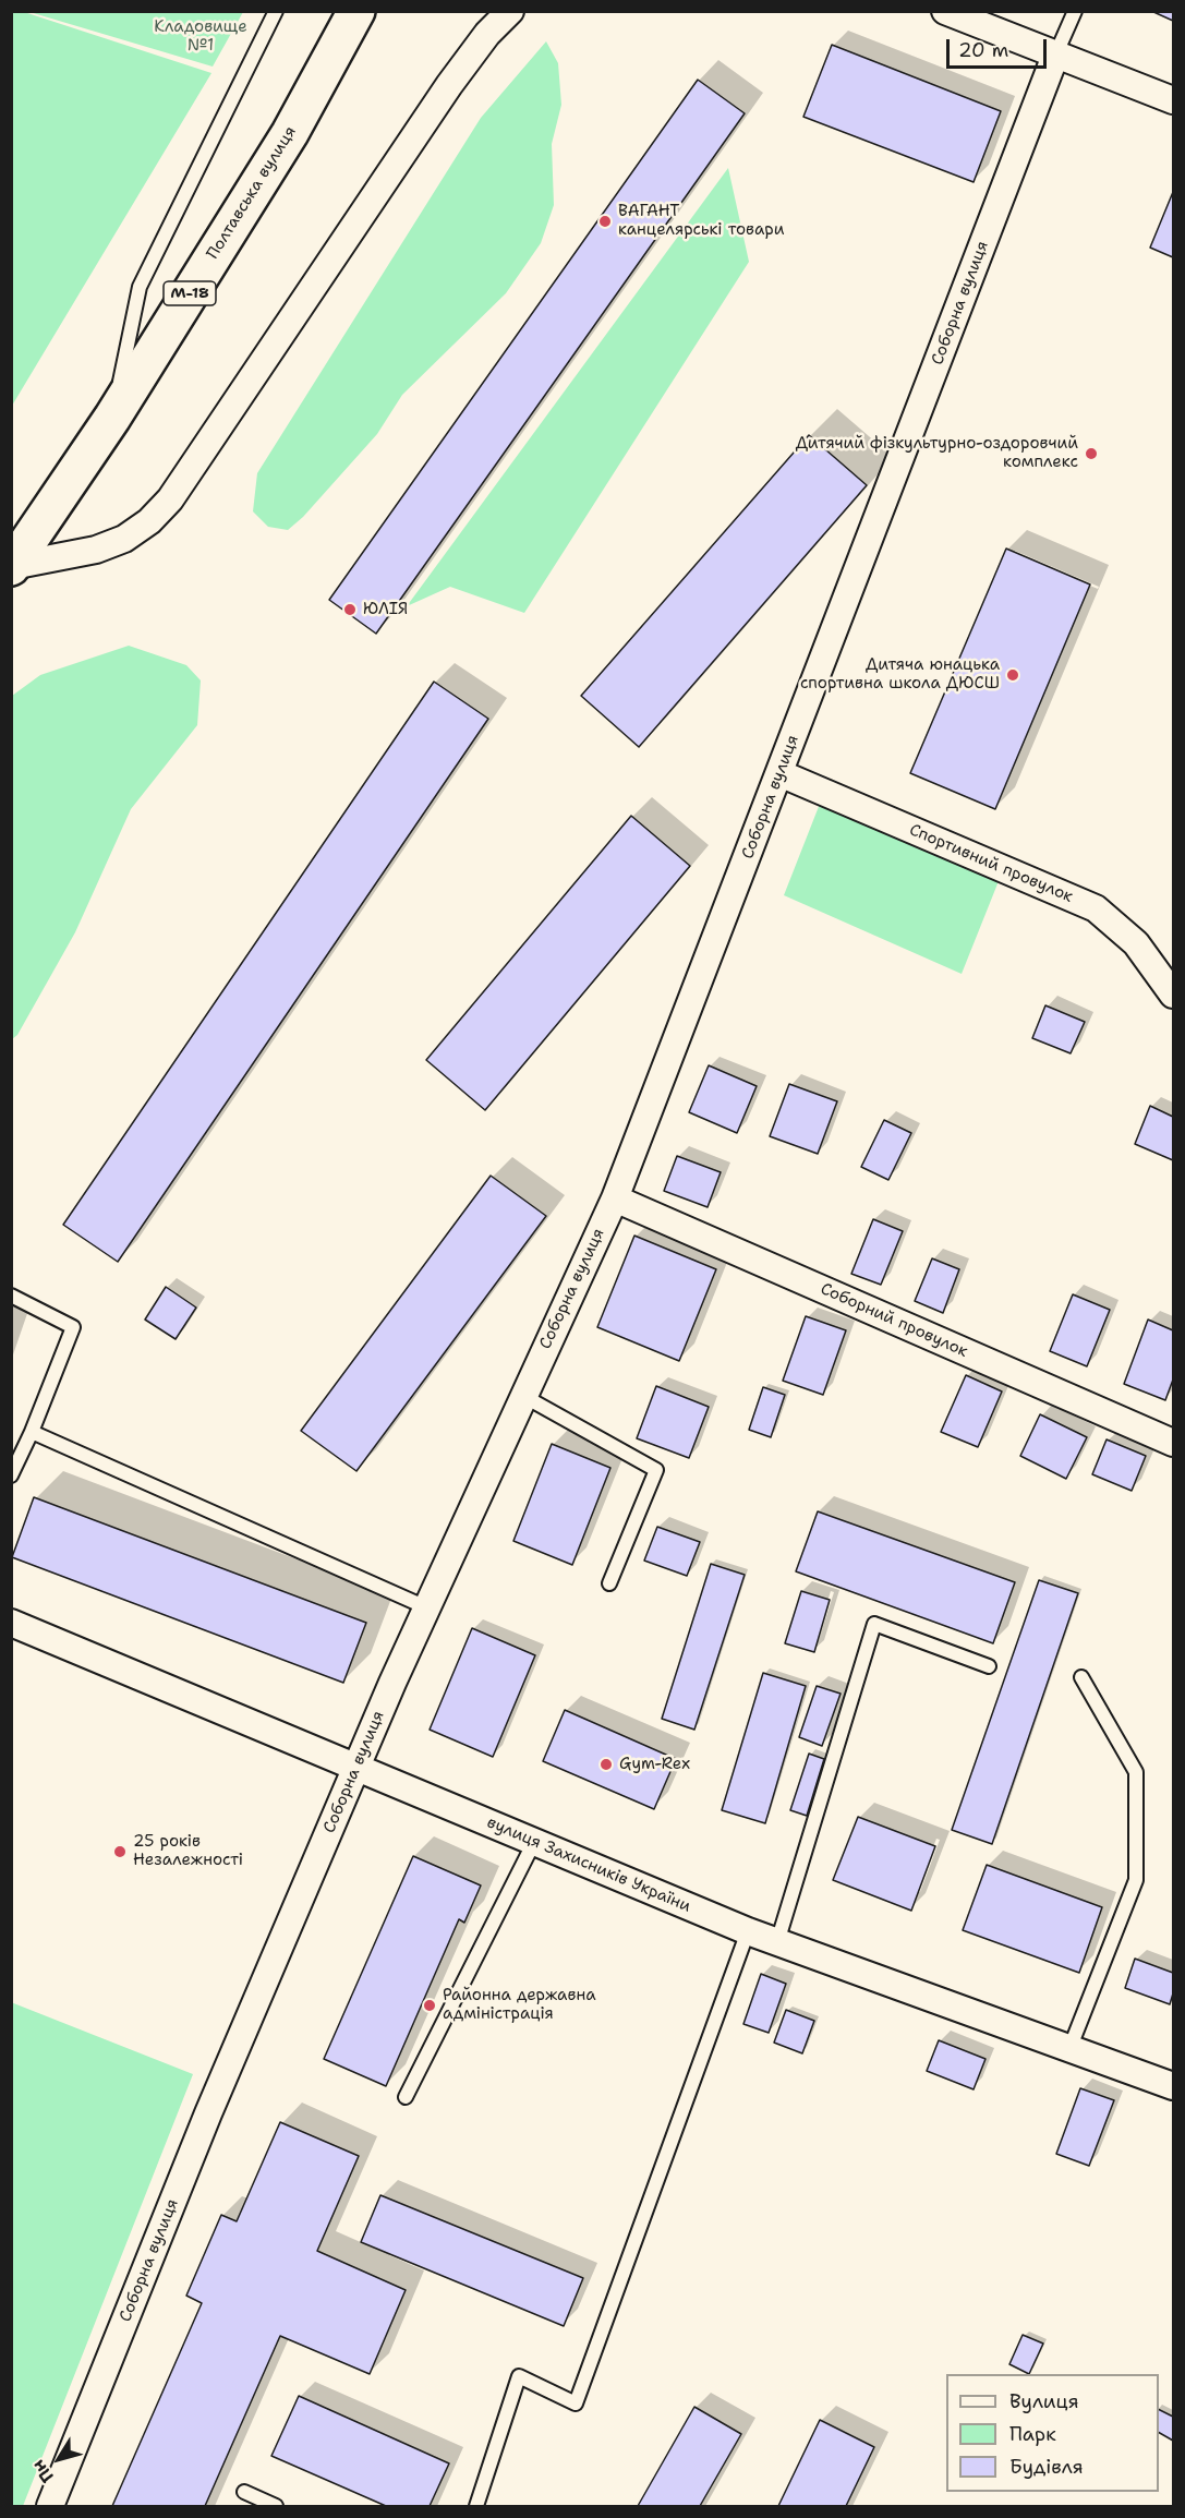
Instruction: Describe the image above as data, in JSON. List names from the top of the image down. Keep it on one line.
{"streets":{"highway":["Полтавська вулиця","М-18"],"street":["Соборна вулиця","Спортивний провулок","Соборний провулок","вулиця Захисників України"]},"crossings":[["Соборна вулиця","Спортивний провулок"],["Соборна вулиця","Соборний провулок"],["Соборна вулиця","вулиця Захисників України"]],"parks":["Кладовище №1"],"places":["ВАГАНТ канцелярські товари","Дитячий фізкультурно-оздоровчий комплекс","ЮЛІЯ","Дитяча юнацька спортивна школа ДЮСШ","Gym-Rex","25 років Незалежності","Районна державна адміністрація"],"legend":["Вулиця","Парк","Будівля"],"scale_bar":"20 m","north":"bottom left"}
